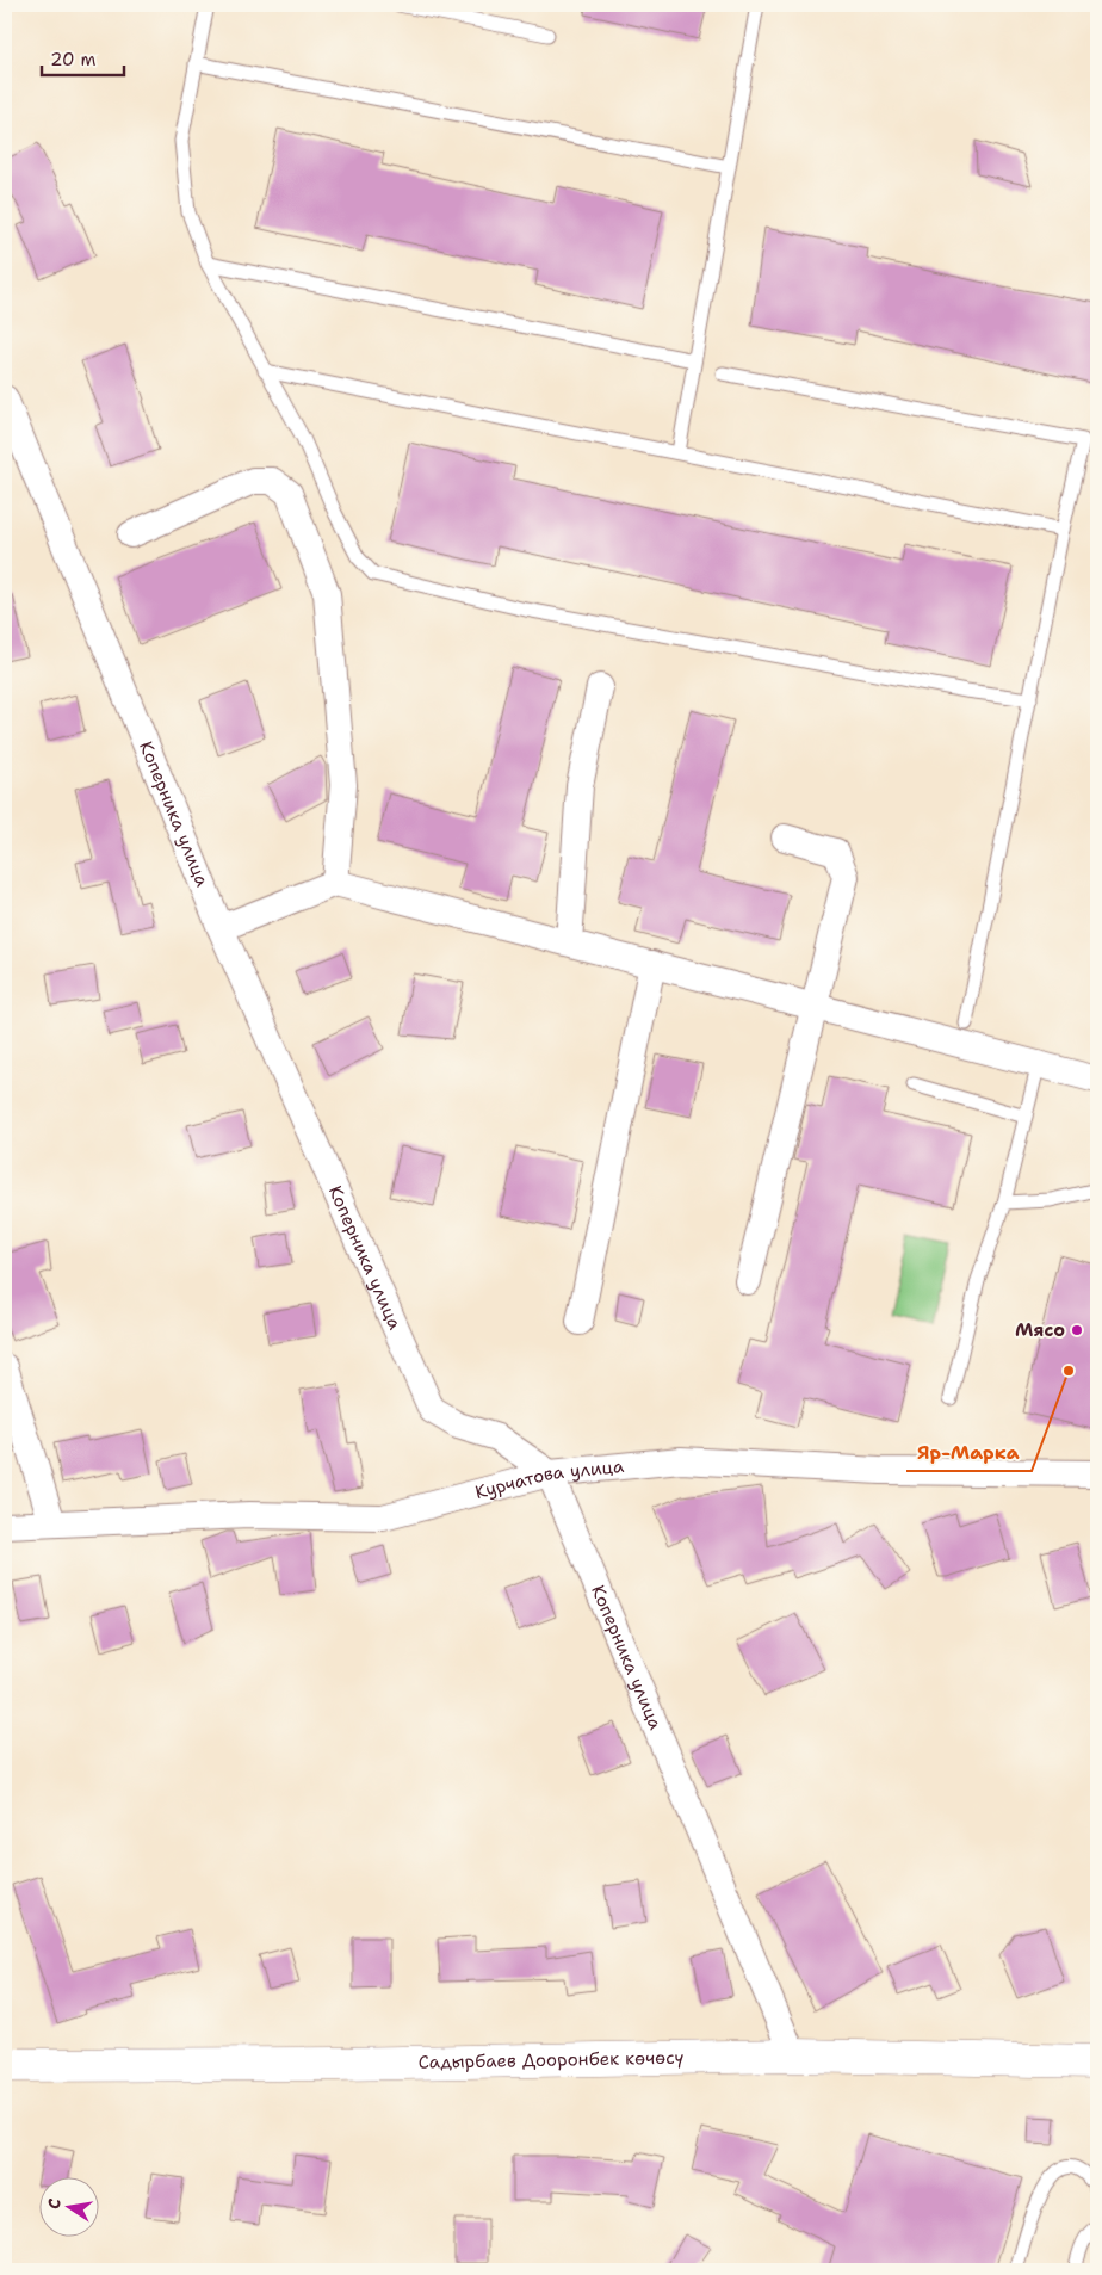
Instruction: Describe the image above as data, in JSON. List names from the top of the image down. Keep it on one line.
{"streets":{"main road":["Садырбаев Дооронбек көчөсү"],"street":["Коперника улица","Курчатова улица"]},"crossings":[["Коперника улица","Курчатова улица"],["Коперника улица","Садырбаев Дооронбек көчөсү"]],"places":["Мясо","Яр-Марка"],"scale_bar":"20 m","north":"left"}
